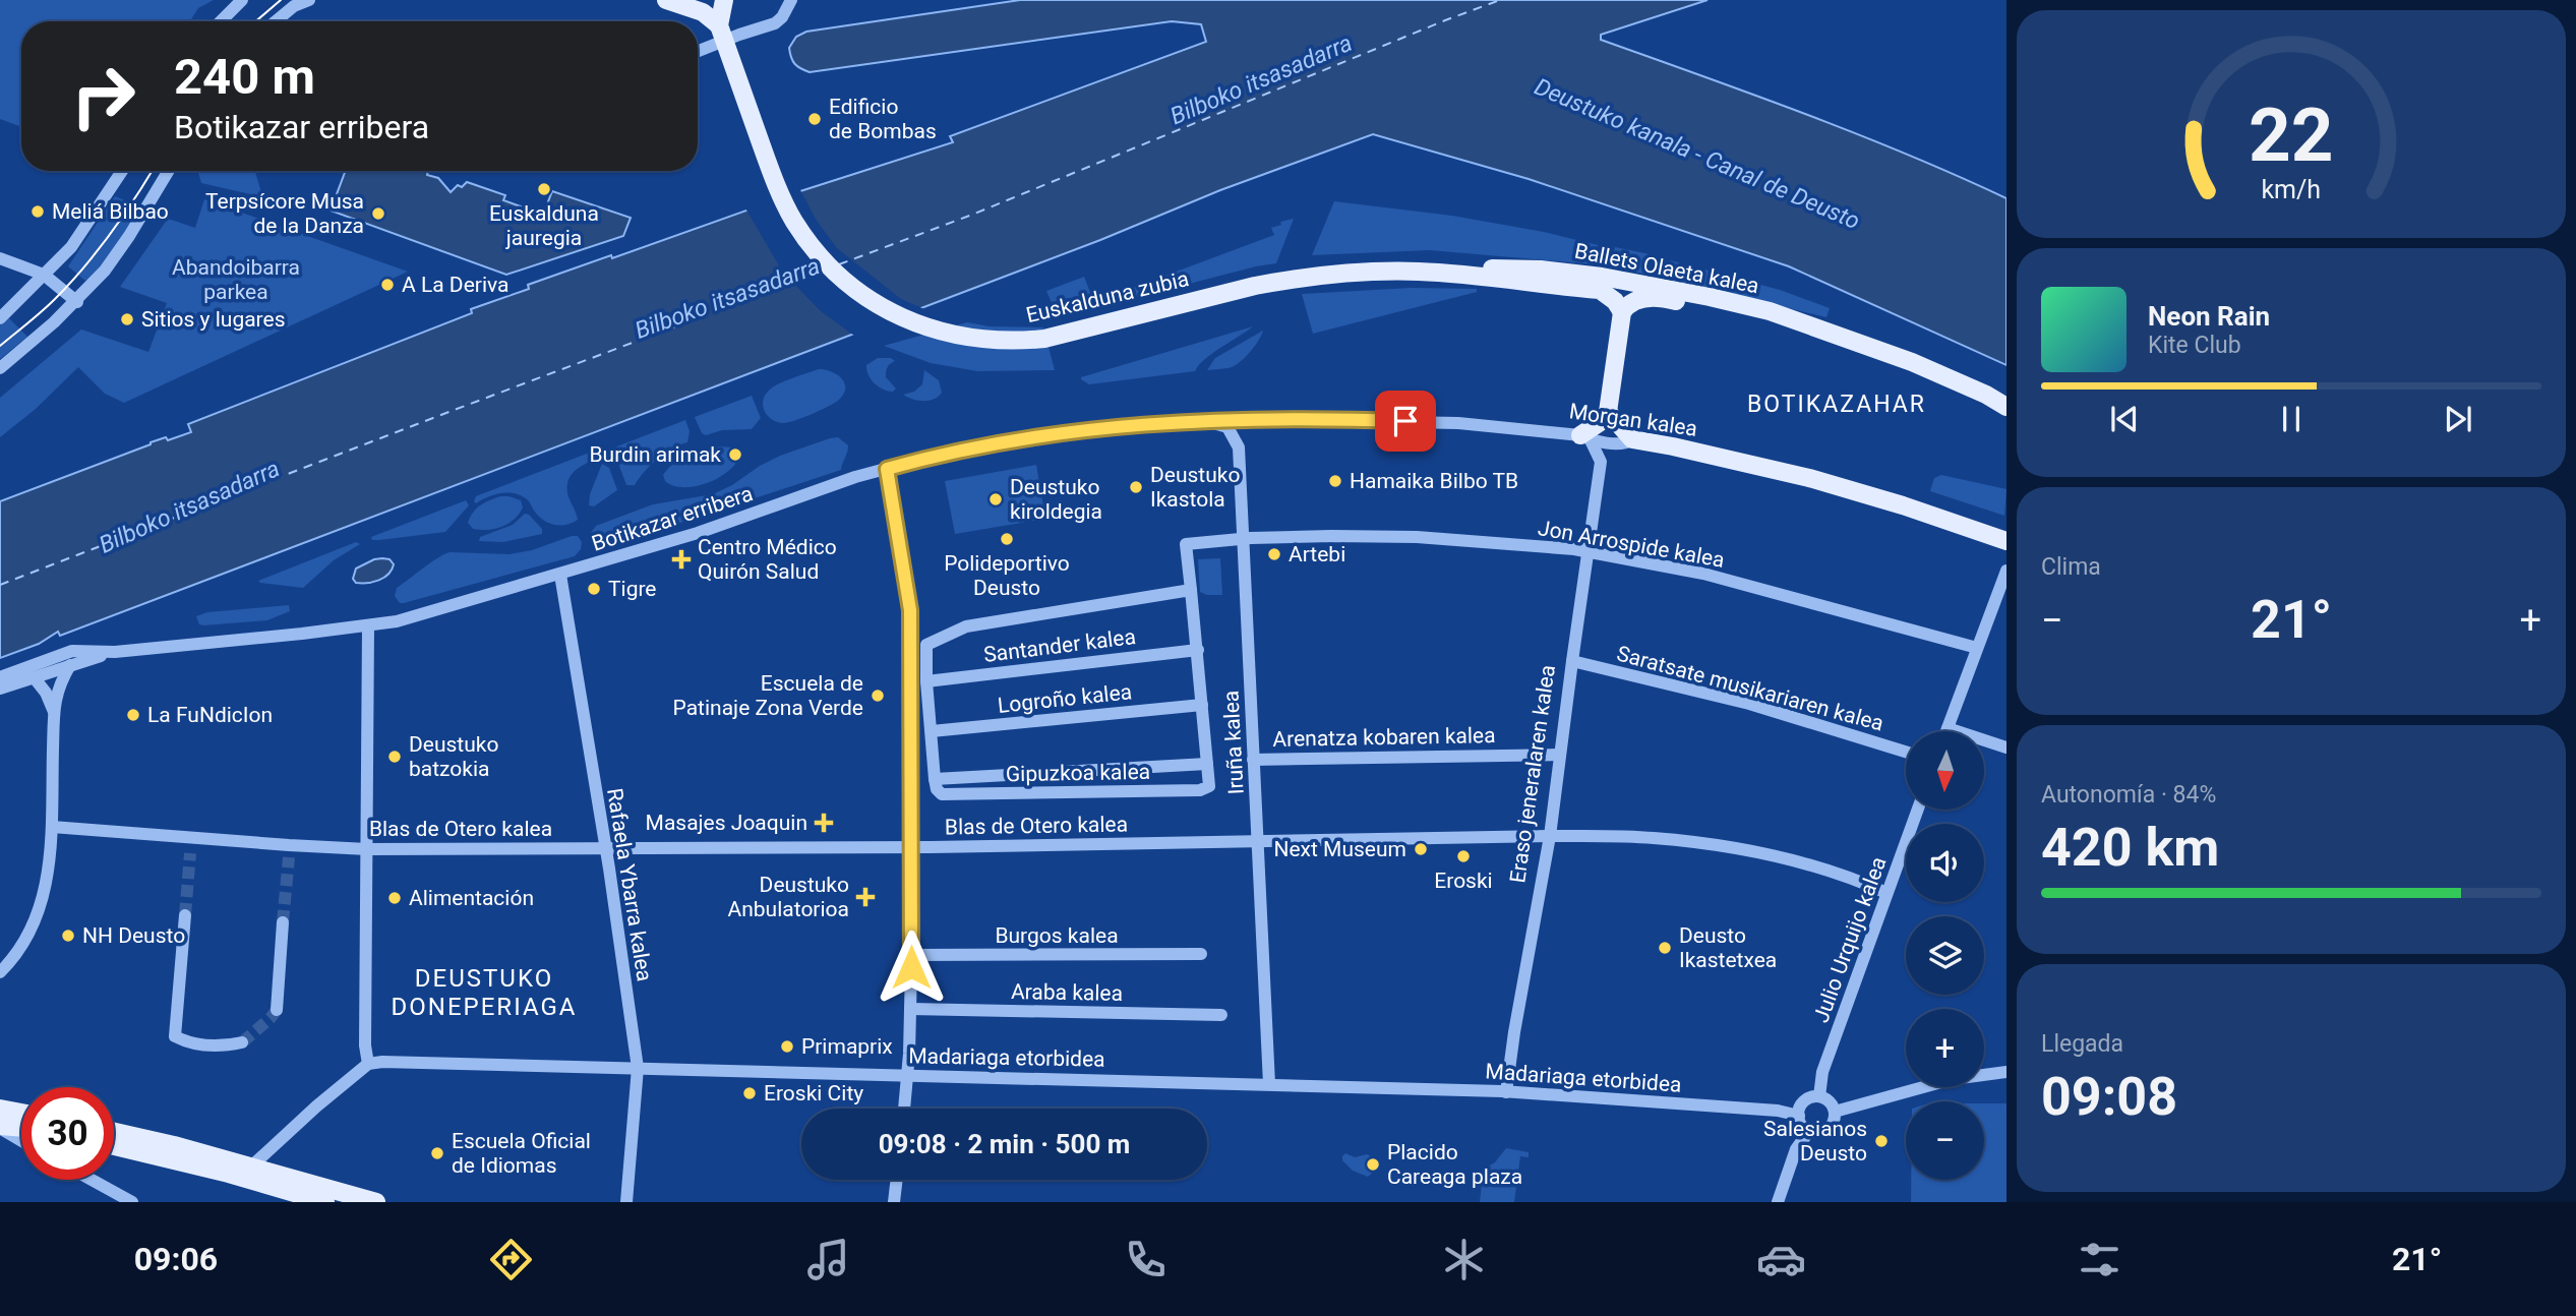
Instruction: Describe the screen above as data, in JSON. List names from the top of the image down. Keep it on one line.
{"streets":{"main road":["Ballets Olaeta kalea","Euskalduna zubia","Morgan kalea"],"street":["Botikazar erribera","Jon Arrospide kalea","Santander kalea","Saratsate musikariaren kalea","Logroño kalea","Arenatza kobaren kalea","Iruña kalea","Gipuzkoa kalea","Eraso jeneralaren kalea","Blas de Otero kalea","Rafaela Ybarra kalea","Burgos kalea","Julio Urquijo kalea","Araba kalea","Madariaga etorbidea"]},"crossings":[["Ballets Olaeta kalea","Euskalduna zubia"],["Morgan kalea","Botikazar erribera"],["Botikazar erribera","Iruña kalea"],["Botikazar erribera","Rafaela Ybarra kalea"],["Jon Arrospide kalea","Iruña kalea"],["Jon Arrospide kalea","Gipuzkoa kalea"],["Jon Arrospide kalea","Eraso jeneralaren kalea"],["Santander kalea","Gipuzkoa kalea"],["Saratsate musikariaren kalea","Eraso jeneralaren kalea"],["Logroño kalea","Gipuzkoa kalea"],["Arenatza kobaren kalea","Iruña kalea"],["Arenatza kobaren kalea","Eraso jeneralaren kalea"],["Iruña kalea","Blas de Otero kalea"],["Iruña kalea","Madariaga etorbidea"],["Eraso jeneralaren kalea","Blas de Otero kalea"],["Eraso jeneralaren kalea","Madariaga etorbidea"],["Blas de Otero kalea","Rafaela Ybarra kalea"],["Blas de Otero kalea","Julio Urquijo kalea"],["Rafaela Ybarra kalea","Madariaga etorbidea"],["Julio Urquijo kalea","Madariaga etorbidea"]],"districts":["BOTIKAZAHAR","DEUSTUKO DONEPERIAGA"],"water":["Bilboko itsasadarra","Deustuko kanala - Canal de Deusto"],"parks":["Abandoibarra parkea"],"places":{"other":["Edificio de Bombas","Euskalduna jauregia","Meliá Bilbao","Terpsícore Musa de la Danza","A La Deriva","Sitios y lugares","Burdin arimak","Hamaika Bilbo TB","Deustuko Ikastola","Deustuko kiroldegia","Polideportivo Deusto","Artebi","Tigre","Escuela de Patinaje Zona Verde","La FuNdicIon","Deustuko batzokia","Next Museum","Eroski","Alimentación","NH Deusto","Deusto Ikastetxea","Primaprix","Eroski City","Salesianos Deusto","Escuela Oficial de Idiomas","Placido Careaga plaza"],"health":["Centro Médico Quirón Salud","Masajes Joaquin","Deustuko Anbulatorioa"]},"north":"bottom","page":{"turn":["240 m","Botikazar erribera"],"song":["Neon Rain","Kite Club"],"tile":["Clima",["Autonomía · 84%","420 km"],["Llegada","09:08"]],"heat":["−","21°","+"],"map_buttons":["+","−"],"limit":"30","trip":"09:08 · 2 min · 500 m","tabs":["09:06","21°"],"gauge":["22","km/h"]}}
